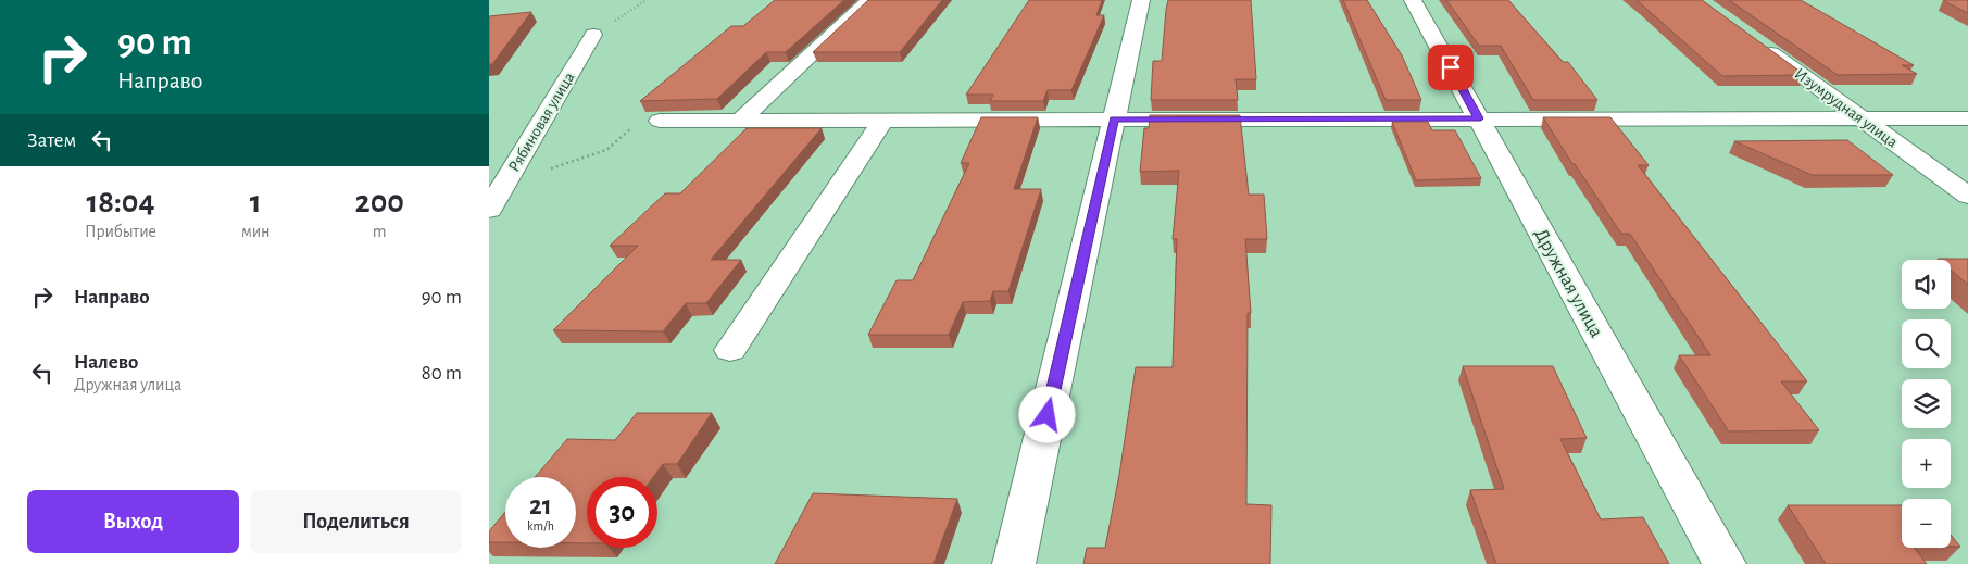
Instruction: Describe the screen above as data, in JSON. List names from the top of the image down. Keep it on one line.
{"streets":{"street":["Изумрудная улица","Рябиновая улица","Дружная улица"]},"page":{"turn":["90 m","Направо"],"then":"Затем","eta":["18:04","Прибытие","1","мин","200","m"],"list":[{"name":"Направо","value":"90 m"},{"name":"Налево","note":"Дружная улица","value":"80 m"}],"map_buttons":["+","−"],"speed":"21 km/h","limit":"30","buttons":["Выход","Поделиться"]}}
